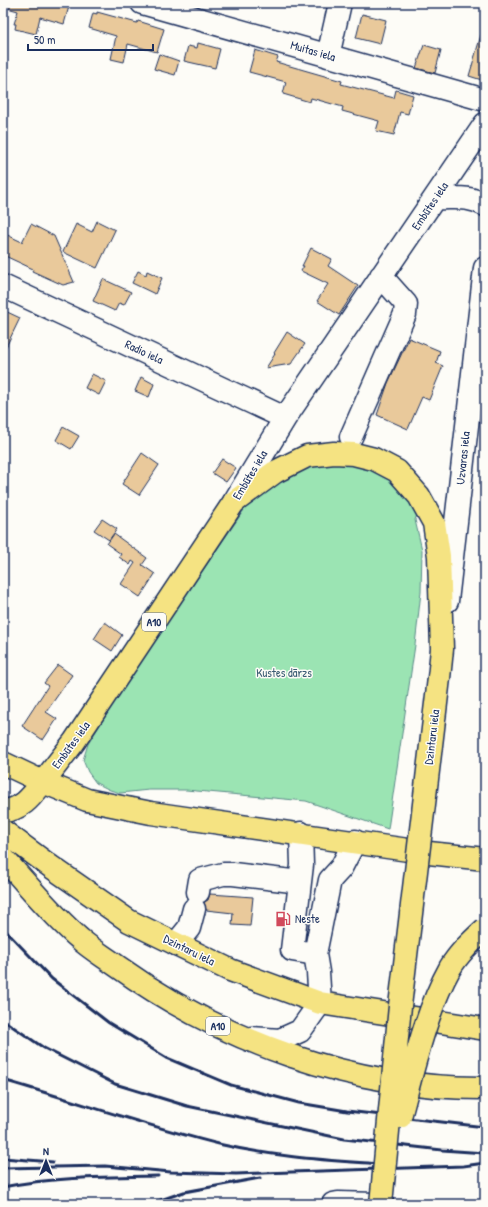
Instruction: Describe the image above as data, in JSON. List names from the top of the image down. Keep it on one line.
{"streets":{"main road":["Embūtes iela","A10","Dzintaru iela"],"street":["Muitas iela","Radio iela","Uzvaras iela"]},"crossings":[["Embūtes iela","Radio iela"],["Embūtes iela","A10"],["Uzvaras iela","A10"],["Uzvaras iela","Dzintaru iela"],["A10","Dzintaru iela"]],"parks":["Kustes dārzs"],"places":{"fuel station":["Neste"]},"scale_bar":"50 m","north":"top"}
